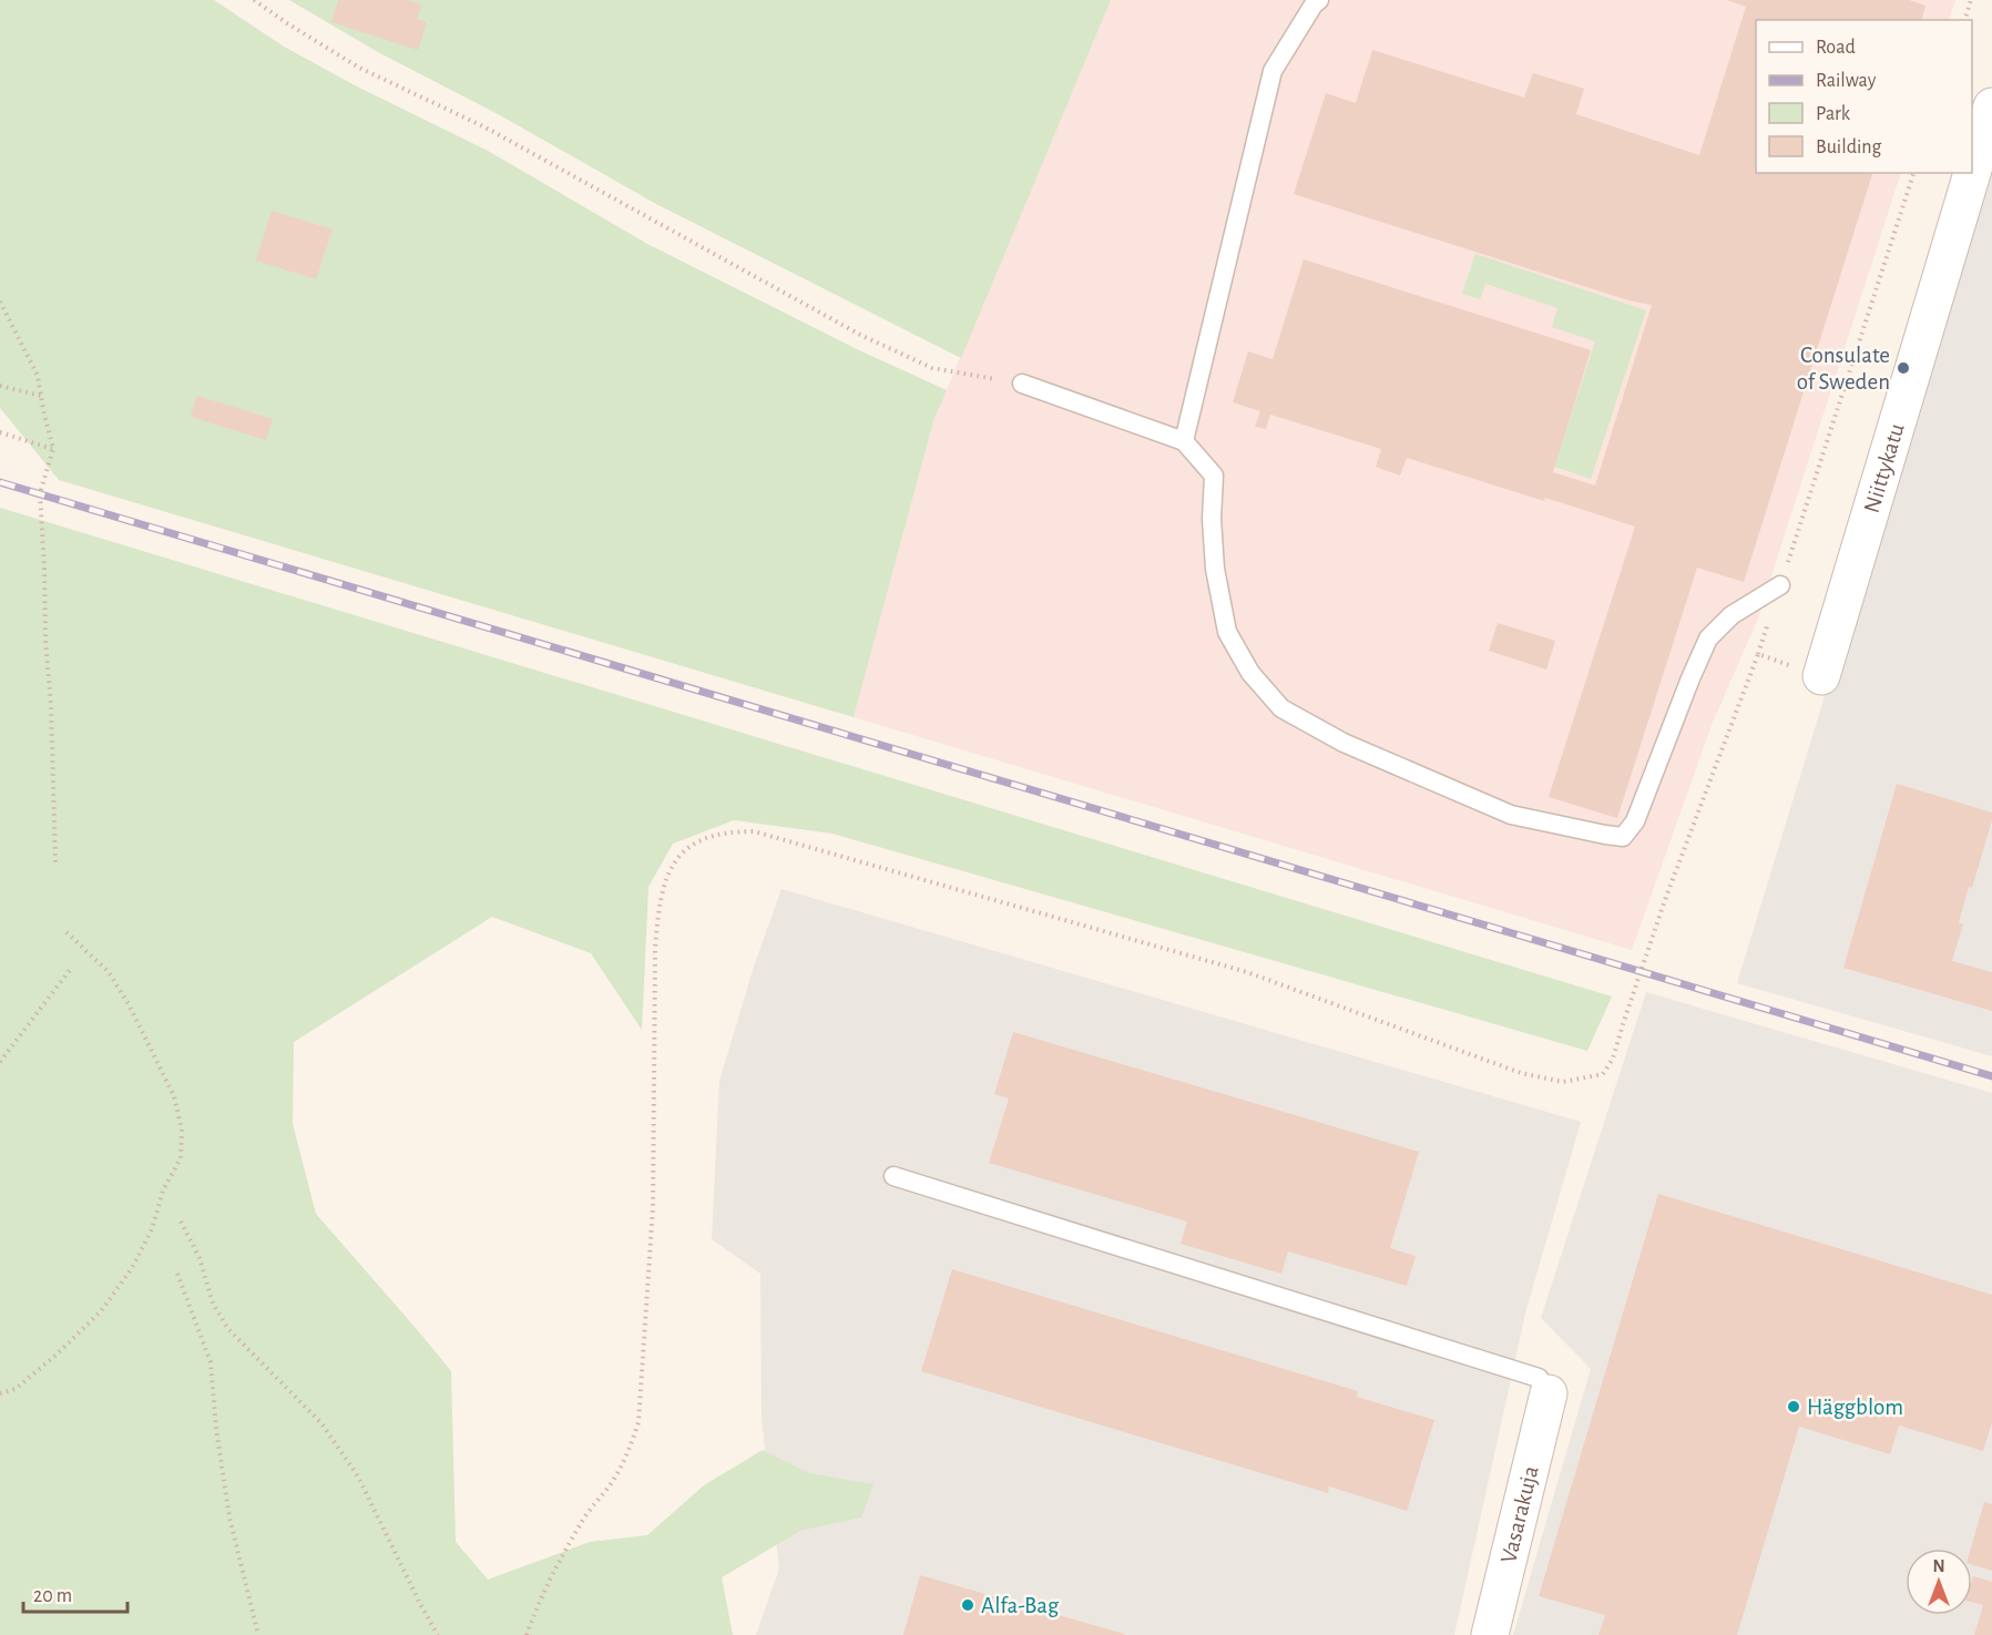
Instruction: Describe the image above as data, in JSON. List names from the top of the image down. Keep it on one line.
{"streets":{"street":["Niittykatu","Vasarakuja"]},"places":["Consulate of Sweden","Häggblom","Alfa-Bag"],"legend":["Road","Railway","Park","Building"],"scale_bar":"20 m","north":"top"}
